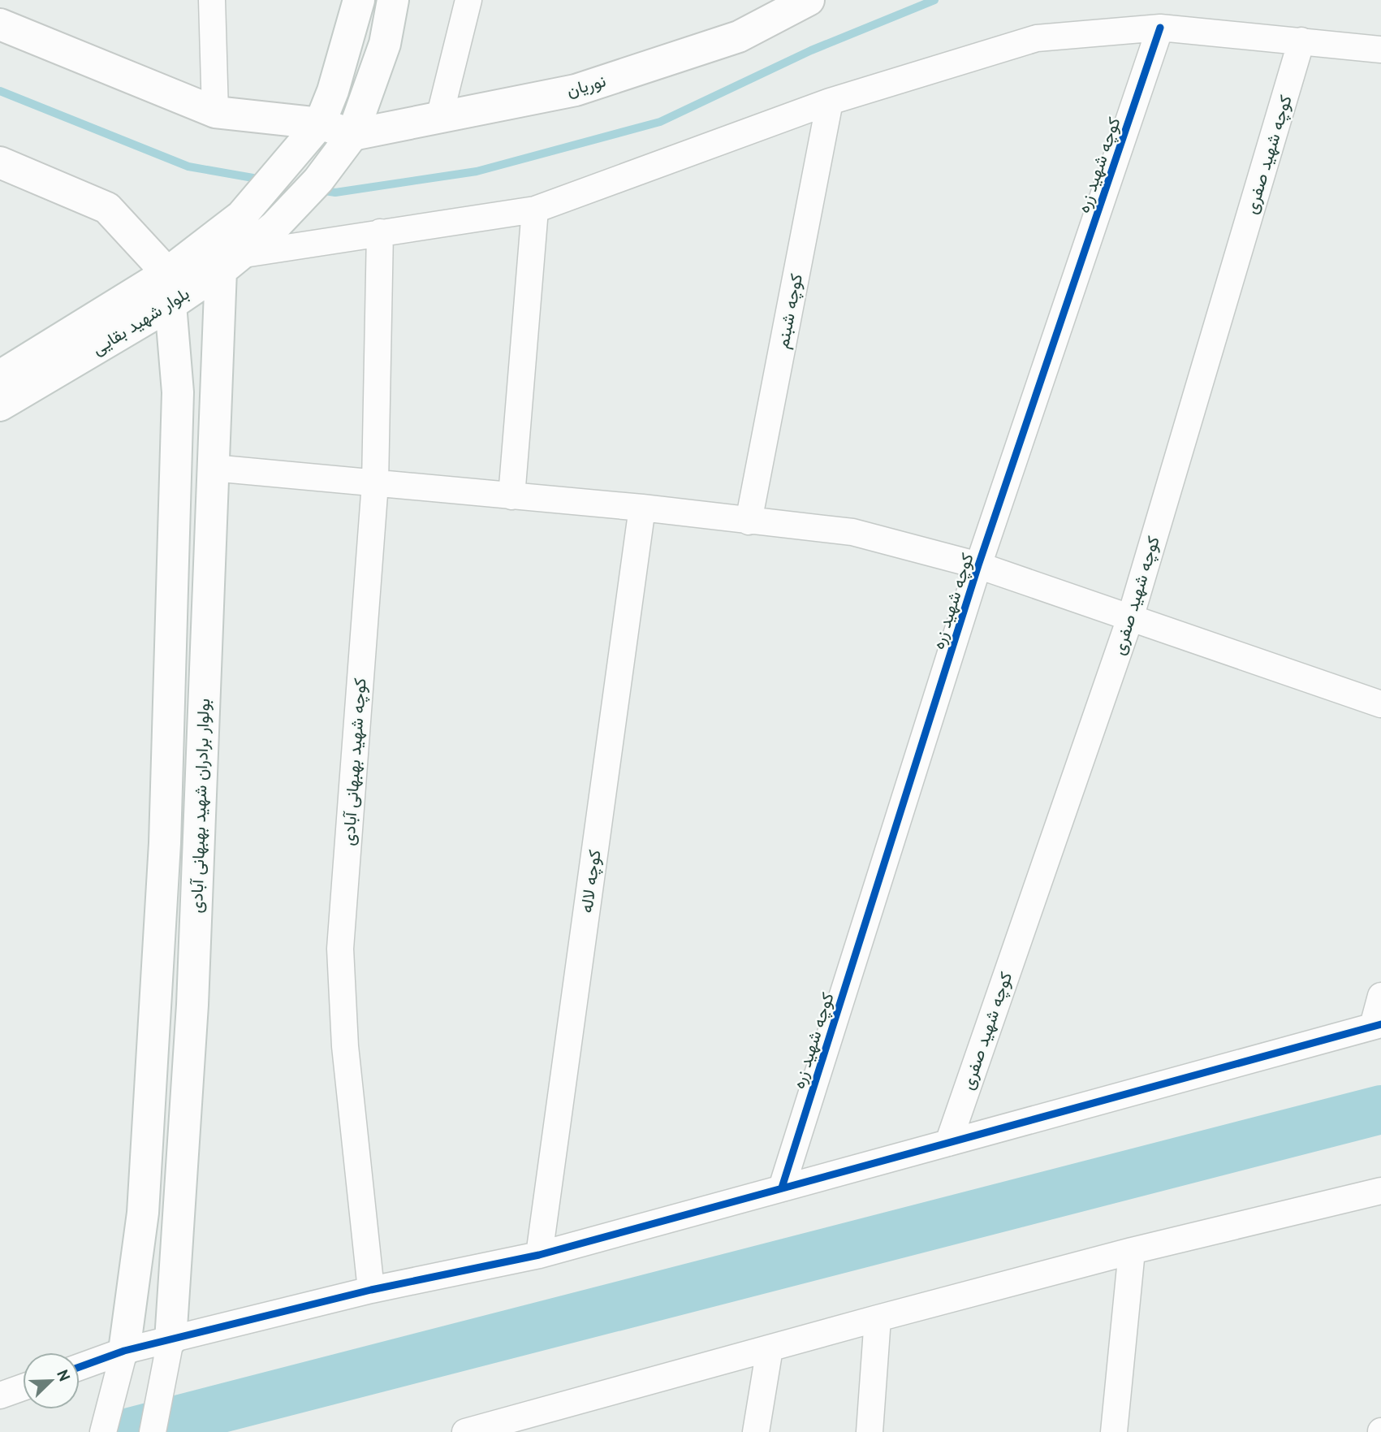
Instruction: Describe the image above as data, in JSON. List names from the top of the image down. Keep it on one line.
{"streets":{"main road":["نوریان","بلوار شهید بقایی","بولوار برادران شهید بهبهانی آبادی"],"street":["کوچه شهید صفری","کوچه شهید زره","کوچه شبنم","کوچه شهید بهبهانی آبادی","کوچه لاله"]},"crossings":[["نوریان","بلوار شهید بقایی"],["بلوار شهید بقایی","بولوار برادران شهید بهبهانی آبادی"]],"north":"top right"}
